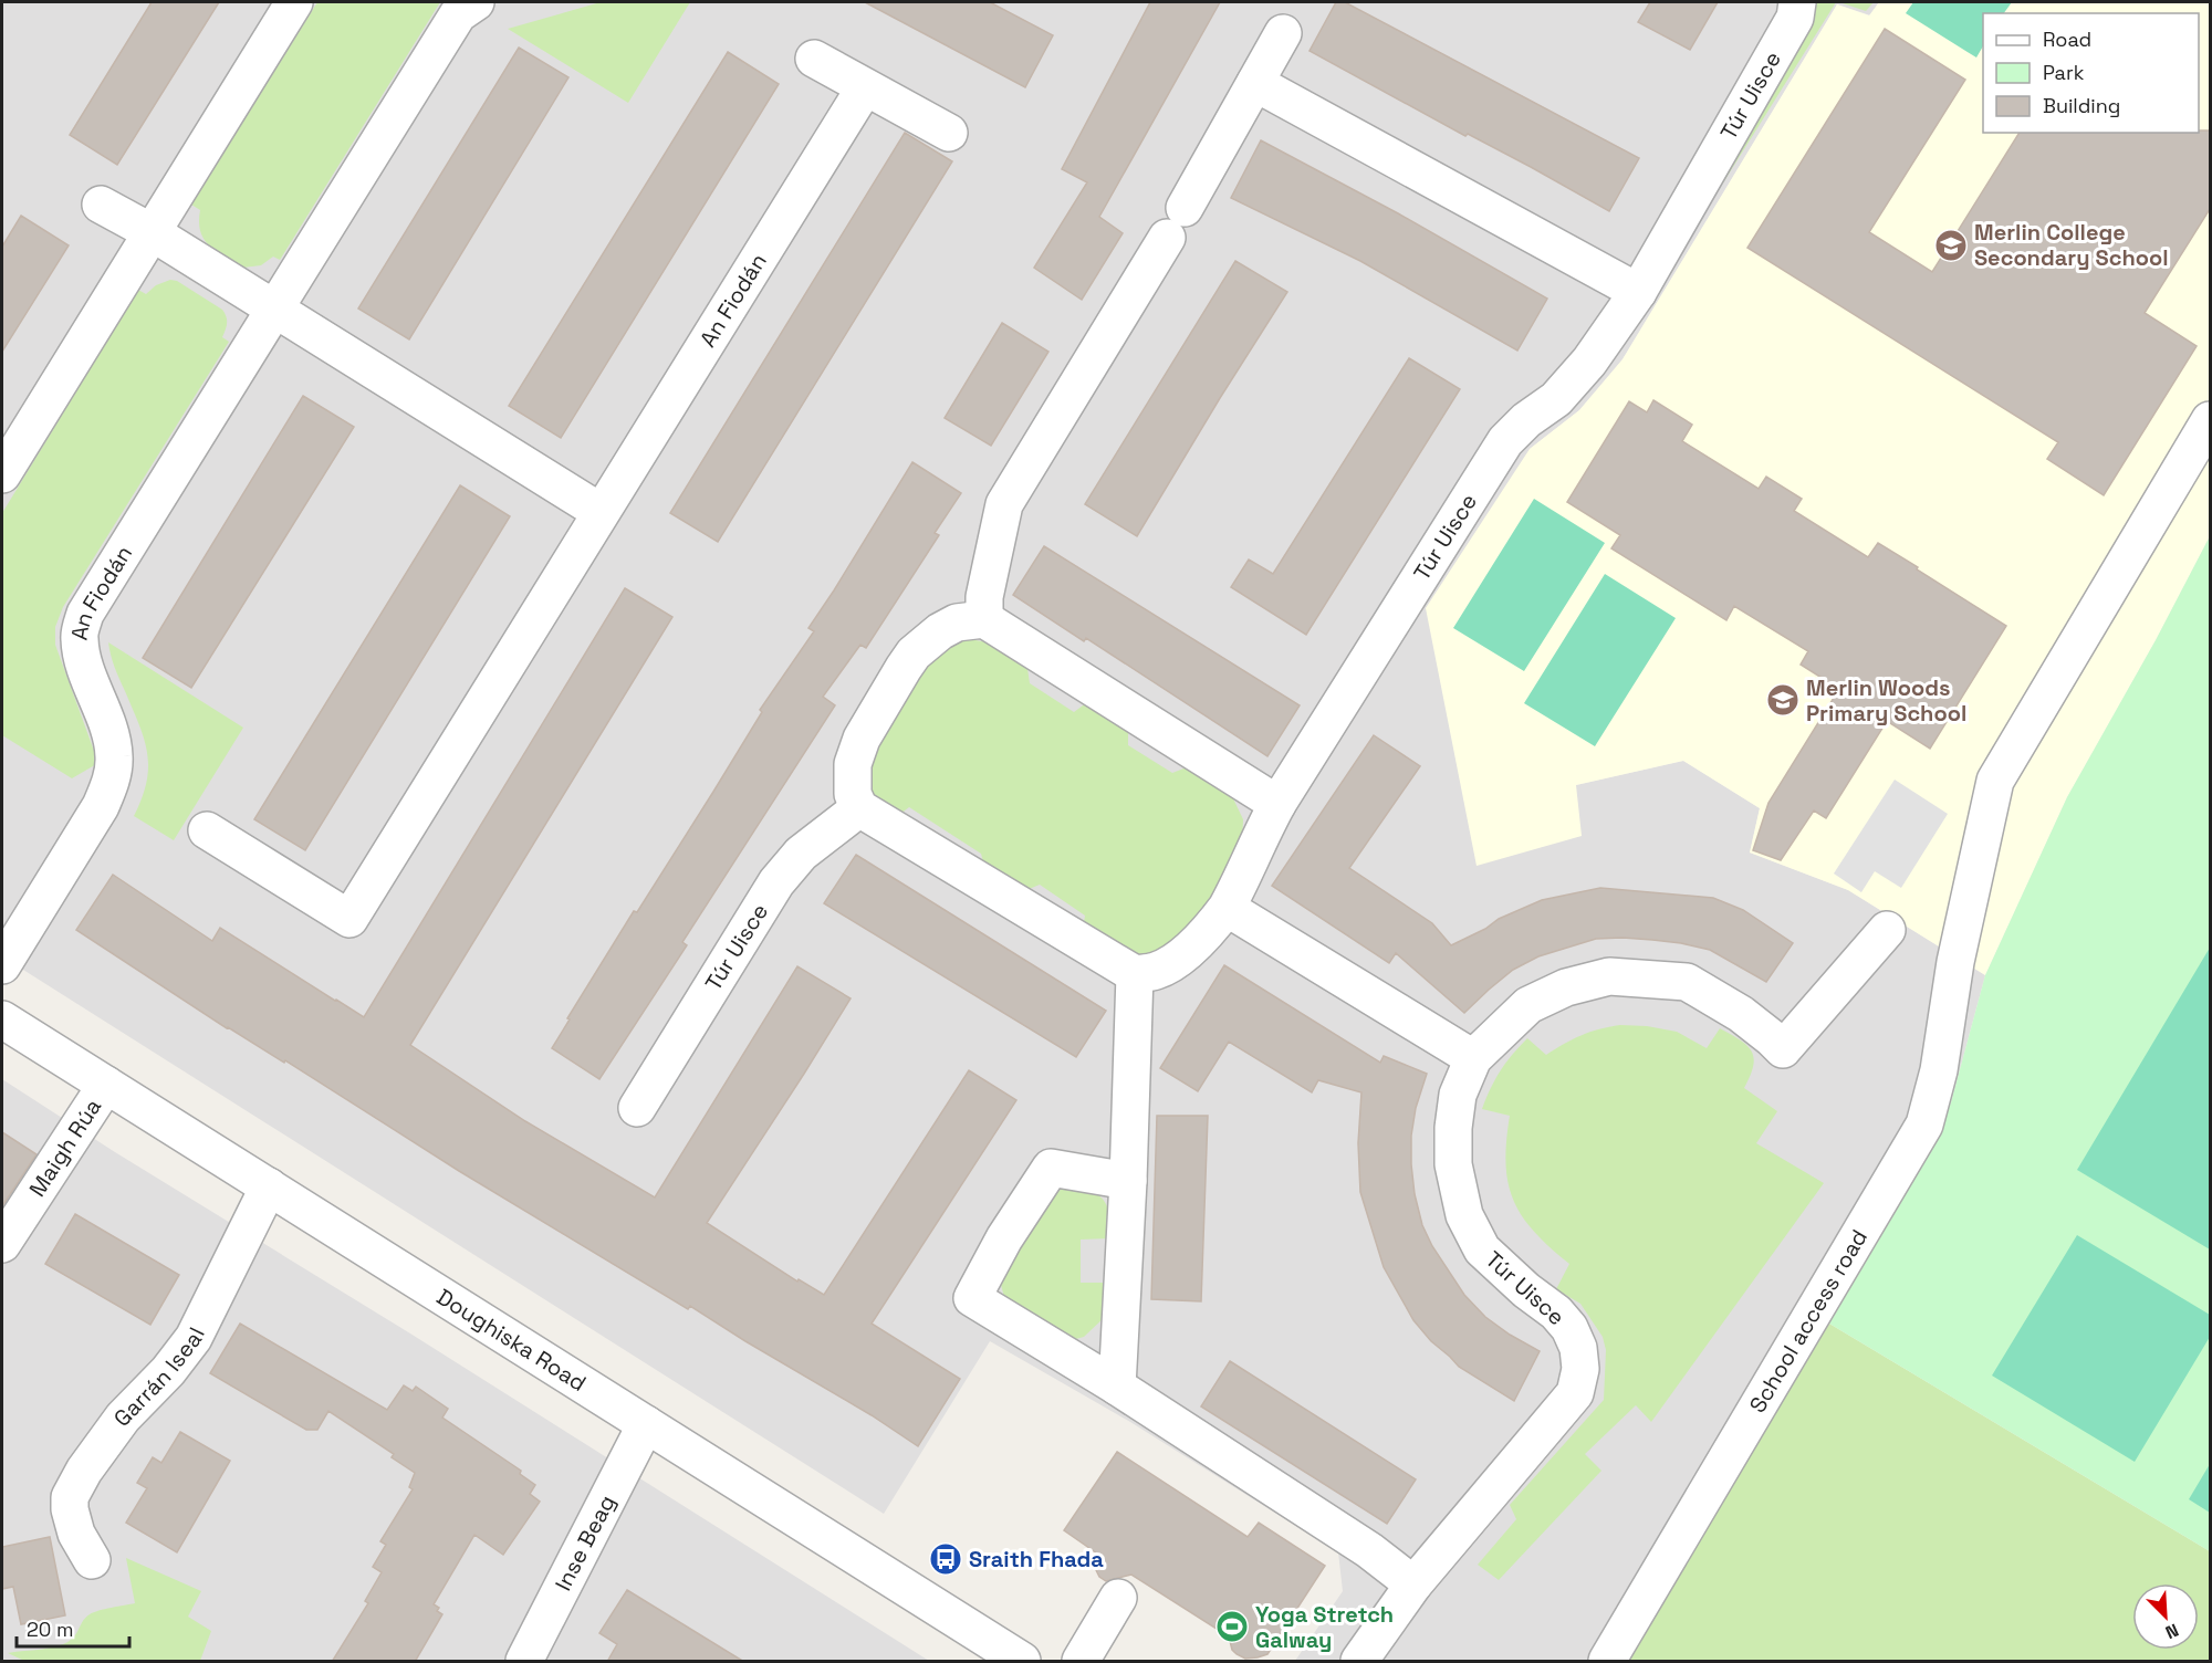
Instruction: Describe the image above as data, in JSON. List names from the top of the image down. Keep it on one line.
{"streets":{"street":["Túr Uisce","An Fiodán","Maigh Rúa","School access road","Doughiska Road","Garrán Iseal","Inse Beag"]},"crossings":[["Maigh Rúa","Doughiska Road"],["Doughiska Road","Garrán Iseal"],["Doughiska Road","Inse Beag"]],"places":{"school or university":["Merlin College Secondary School","Merlin Woods Primary School"],"bus stop":["Sraith Fhada"],"sports":["Yoga Stretch Galway"]},"legend":["Road","Park","Building"],"scale_bar":"20 m","north":"bottom right"}
